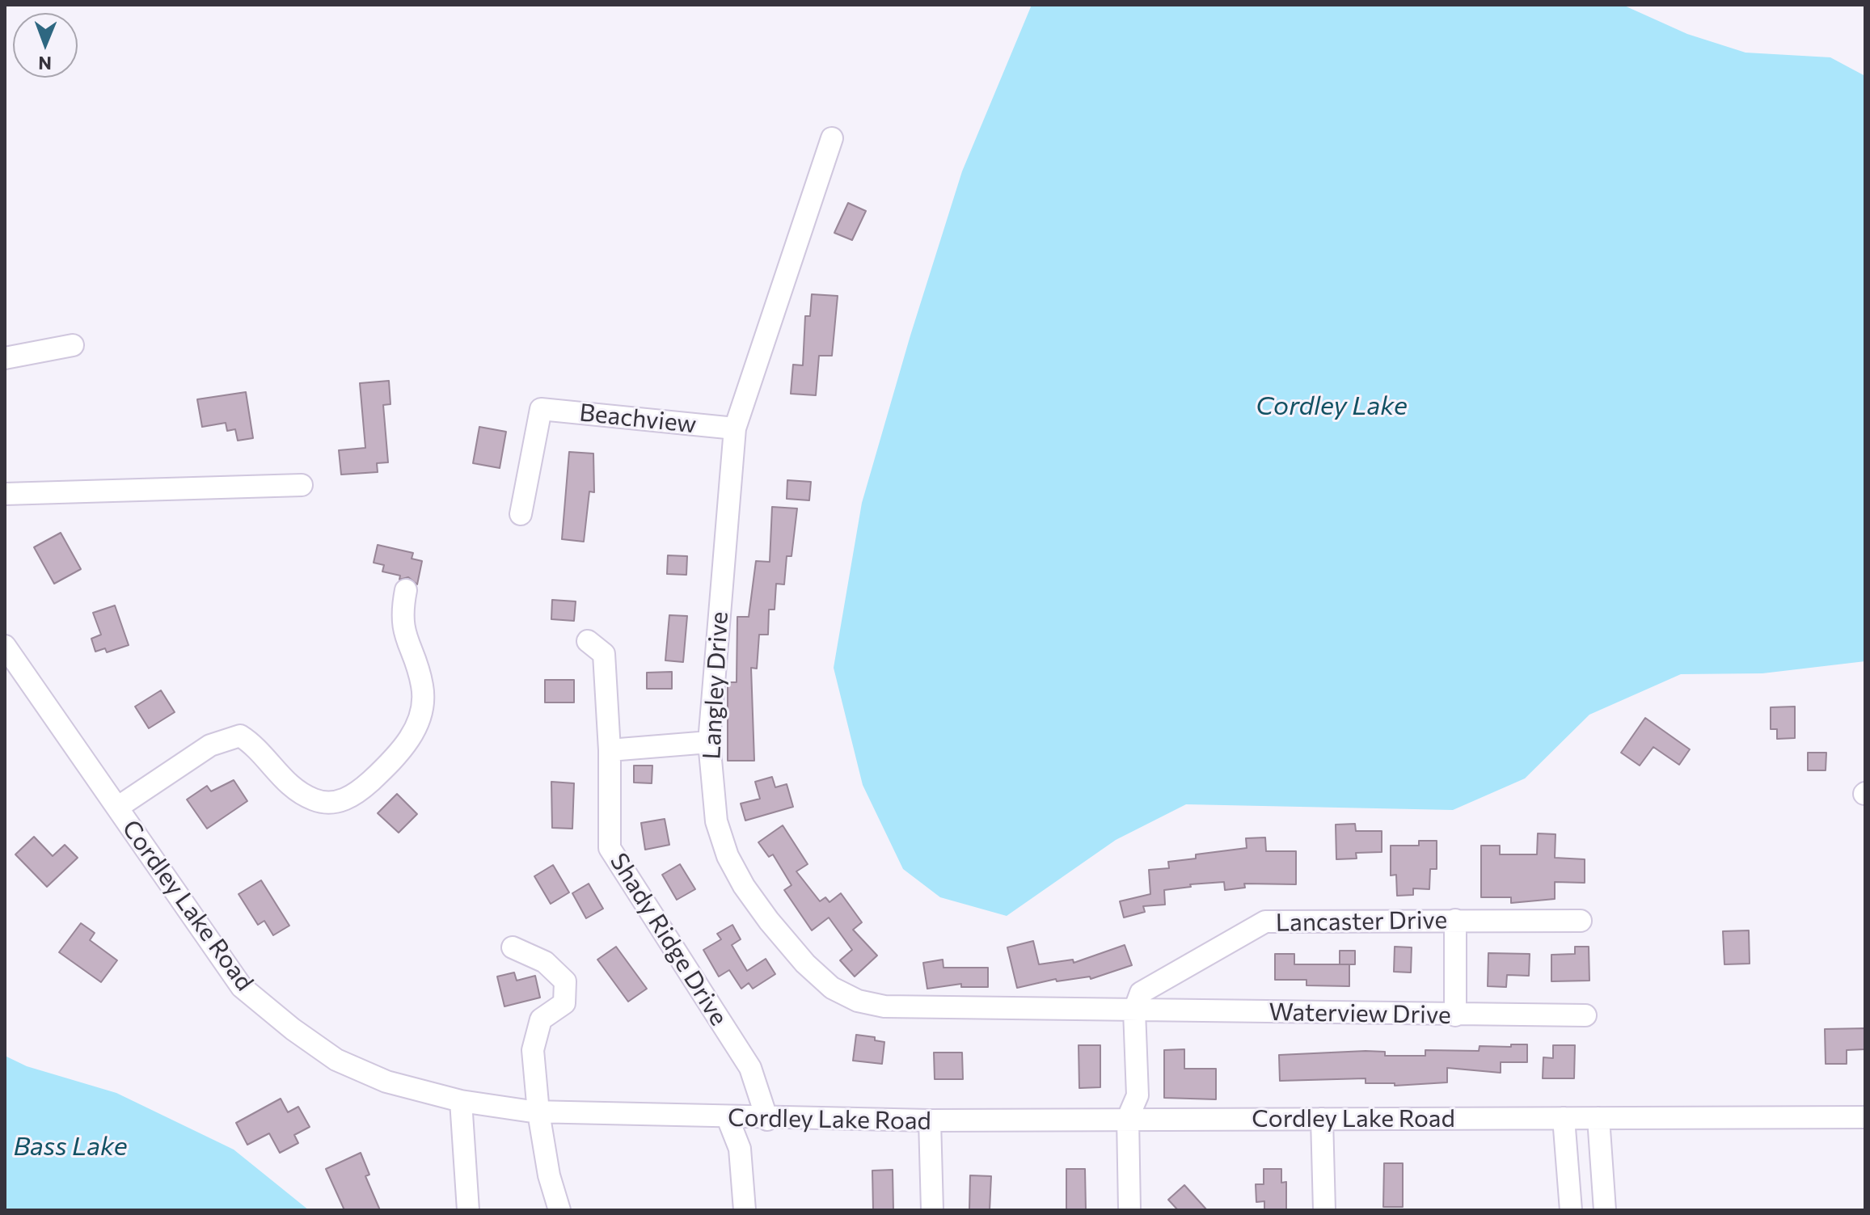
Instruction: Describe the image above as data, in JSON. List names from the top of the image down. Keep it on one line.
{"streets":{"street":["Beachview","Langley Drive","Cordley Lake Road","Lancaster Drive","Shady Ridge Drive","Waterview Drive"]},"crossings":[["Beachview","Langley Drive"],["Langley Drive","Lancaster Drive"],["Langley Drive","Waterview Drive"],["Cordley Lake Road","Shady Ridge Drive"],["Lancaster Drive","Waterview Drive"]],"water":["Cordley Lake","Bass Lake"],"north":"bottom"}
